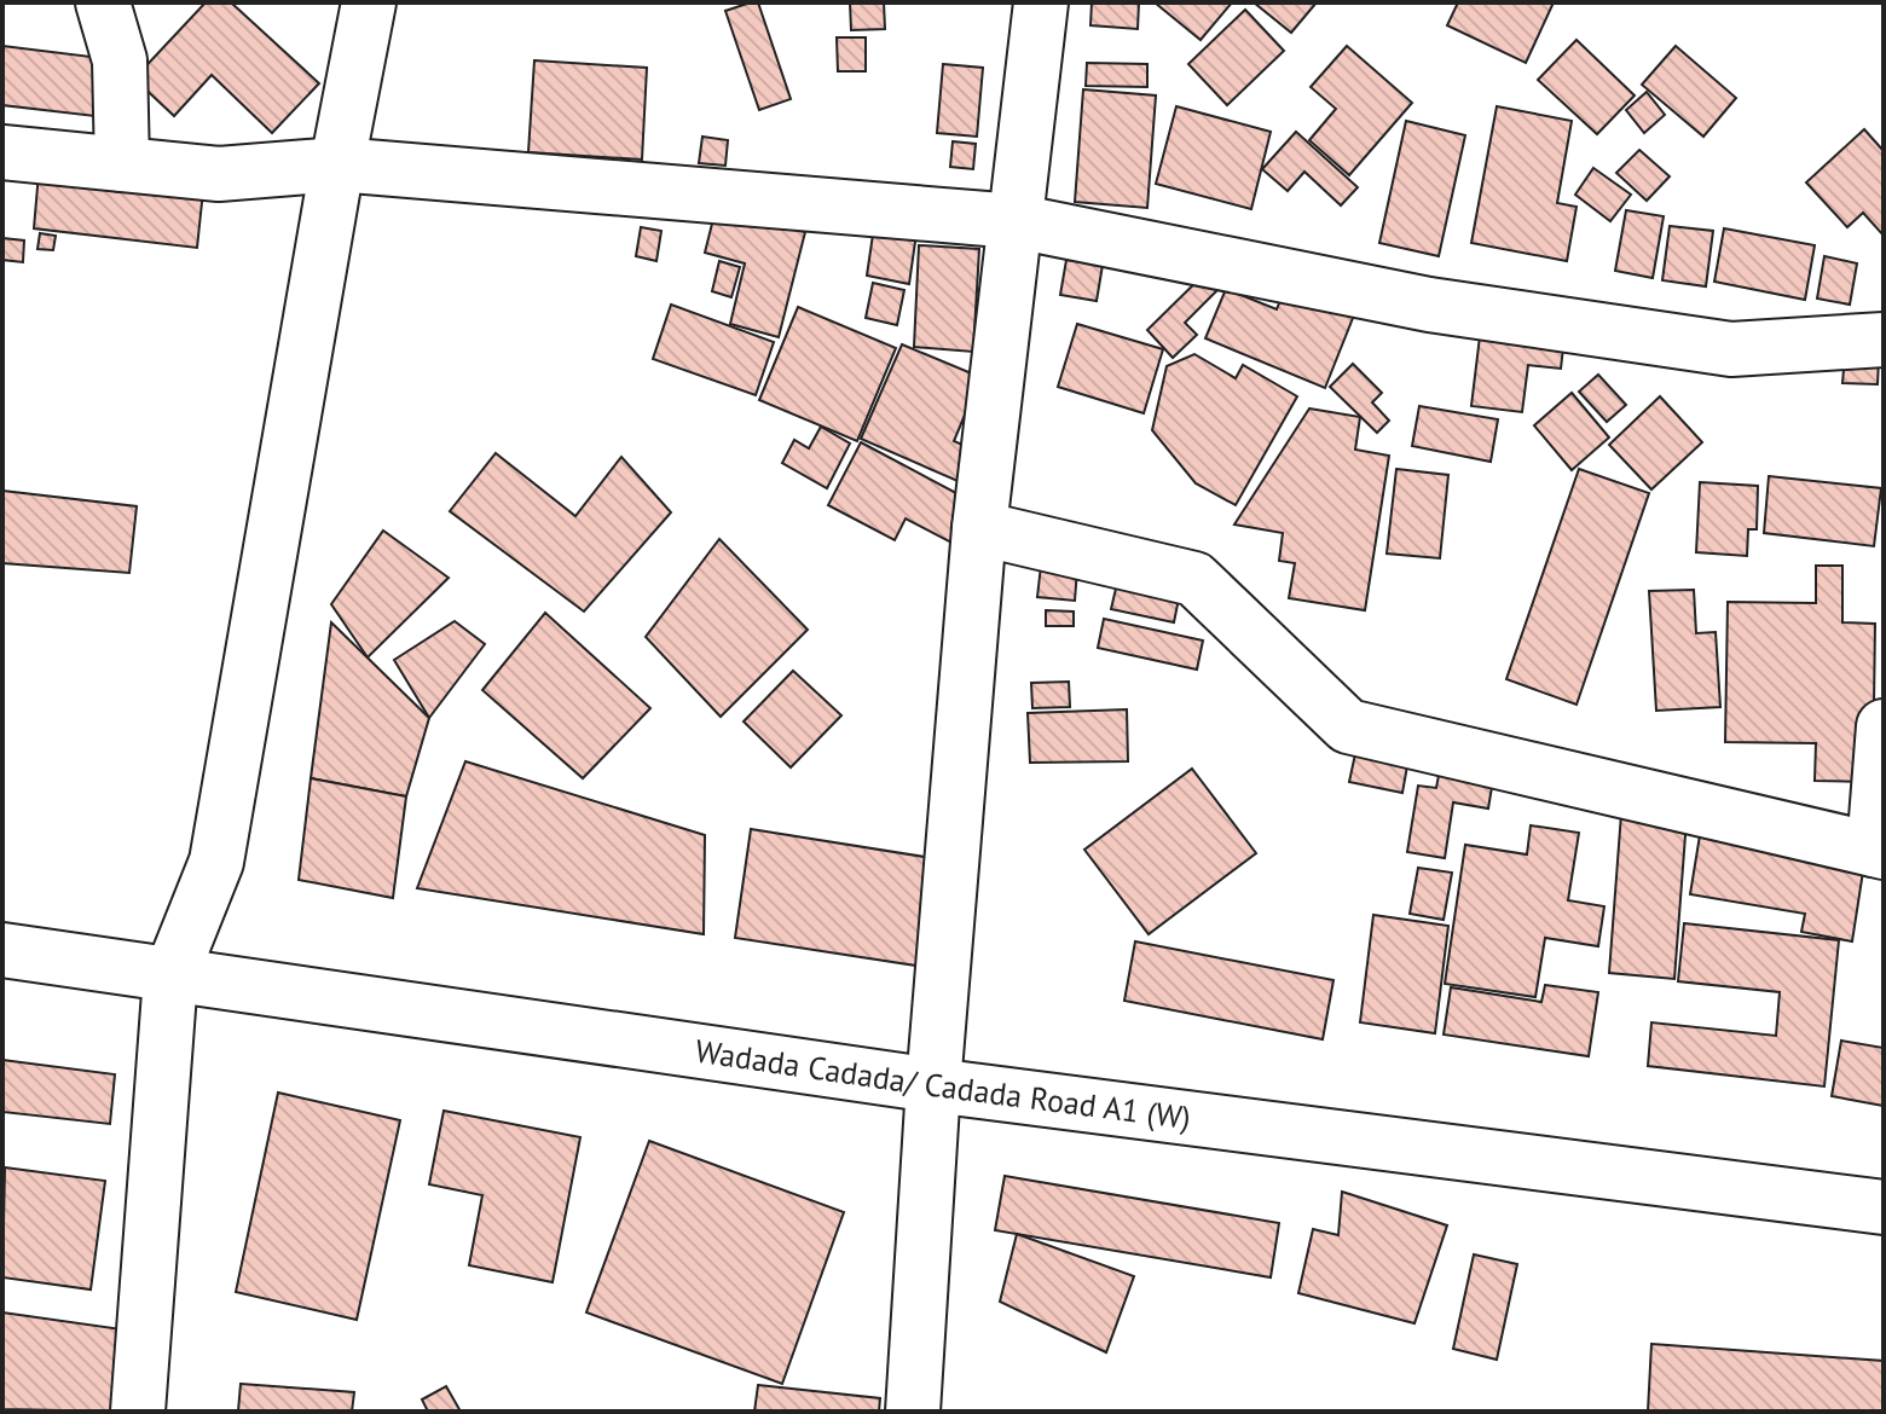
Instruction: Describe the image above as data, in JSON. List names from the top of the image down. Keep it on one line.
{"streets":{"street":["Wadada Cadada/ Cadada Road A1 (W)"]}}
